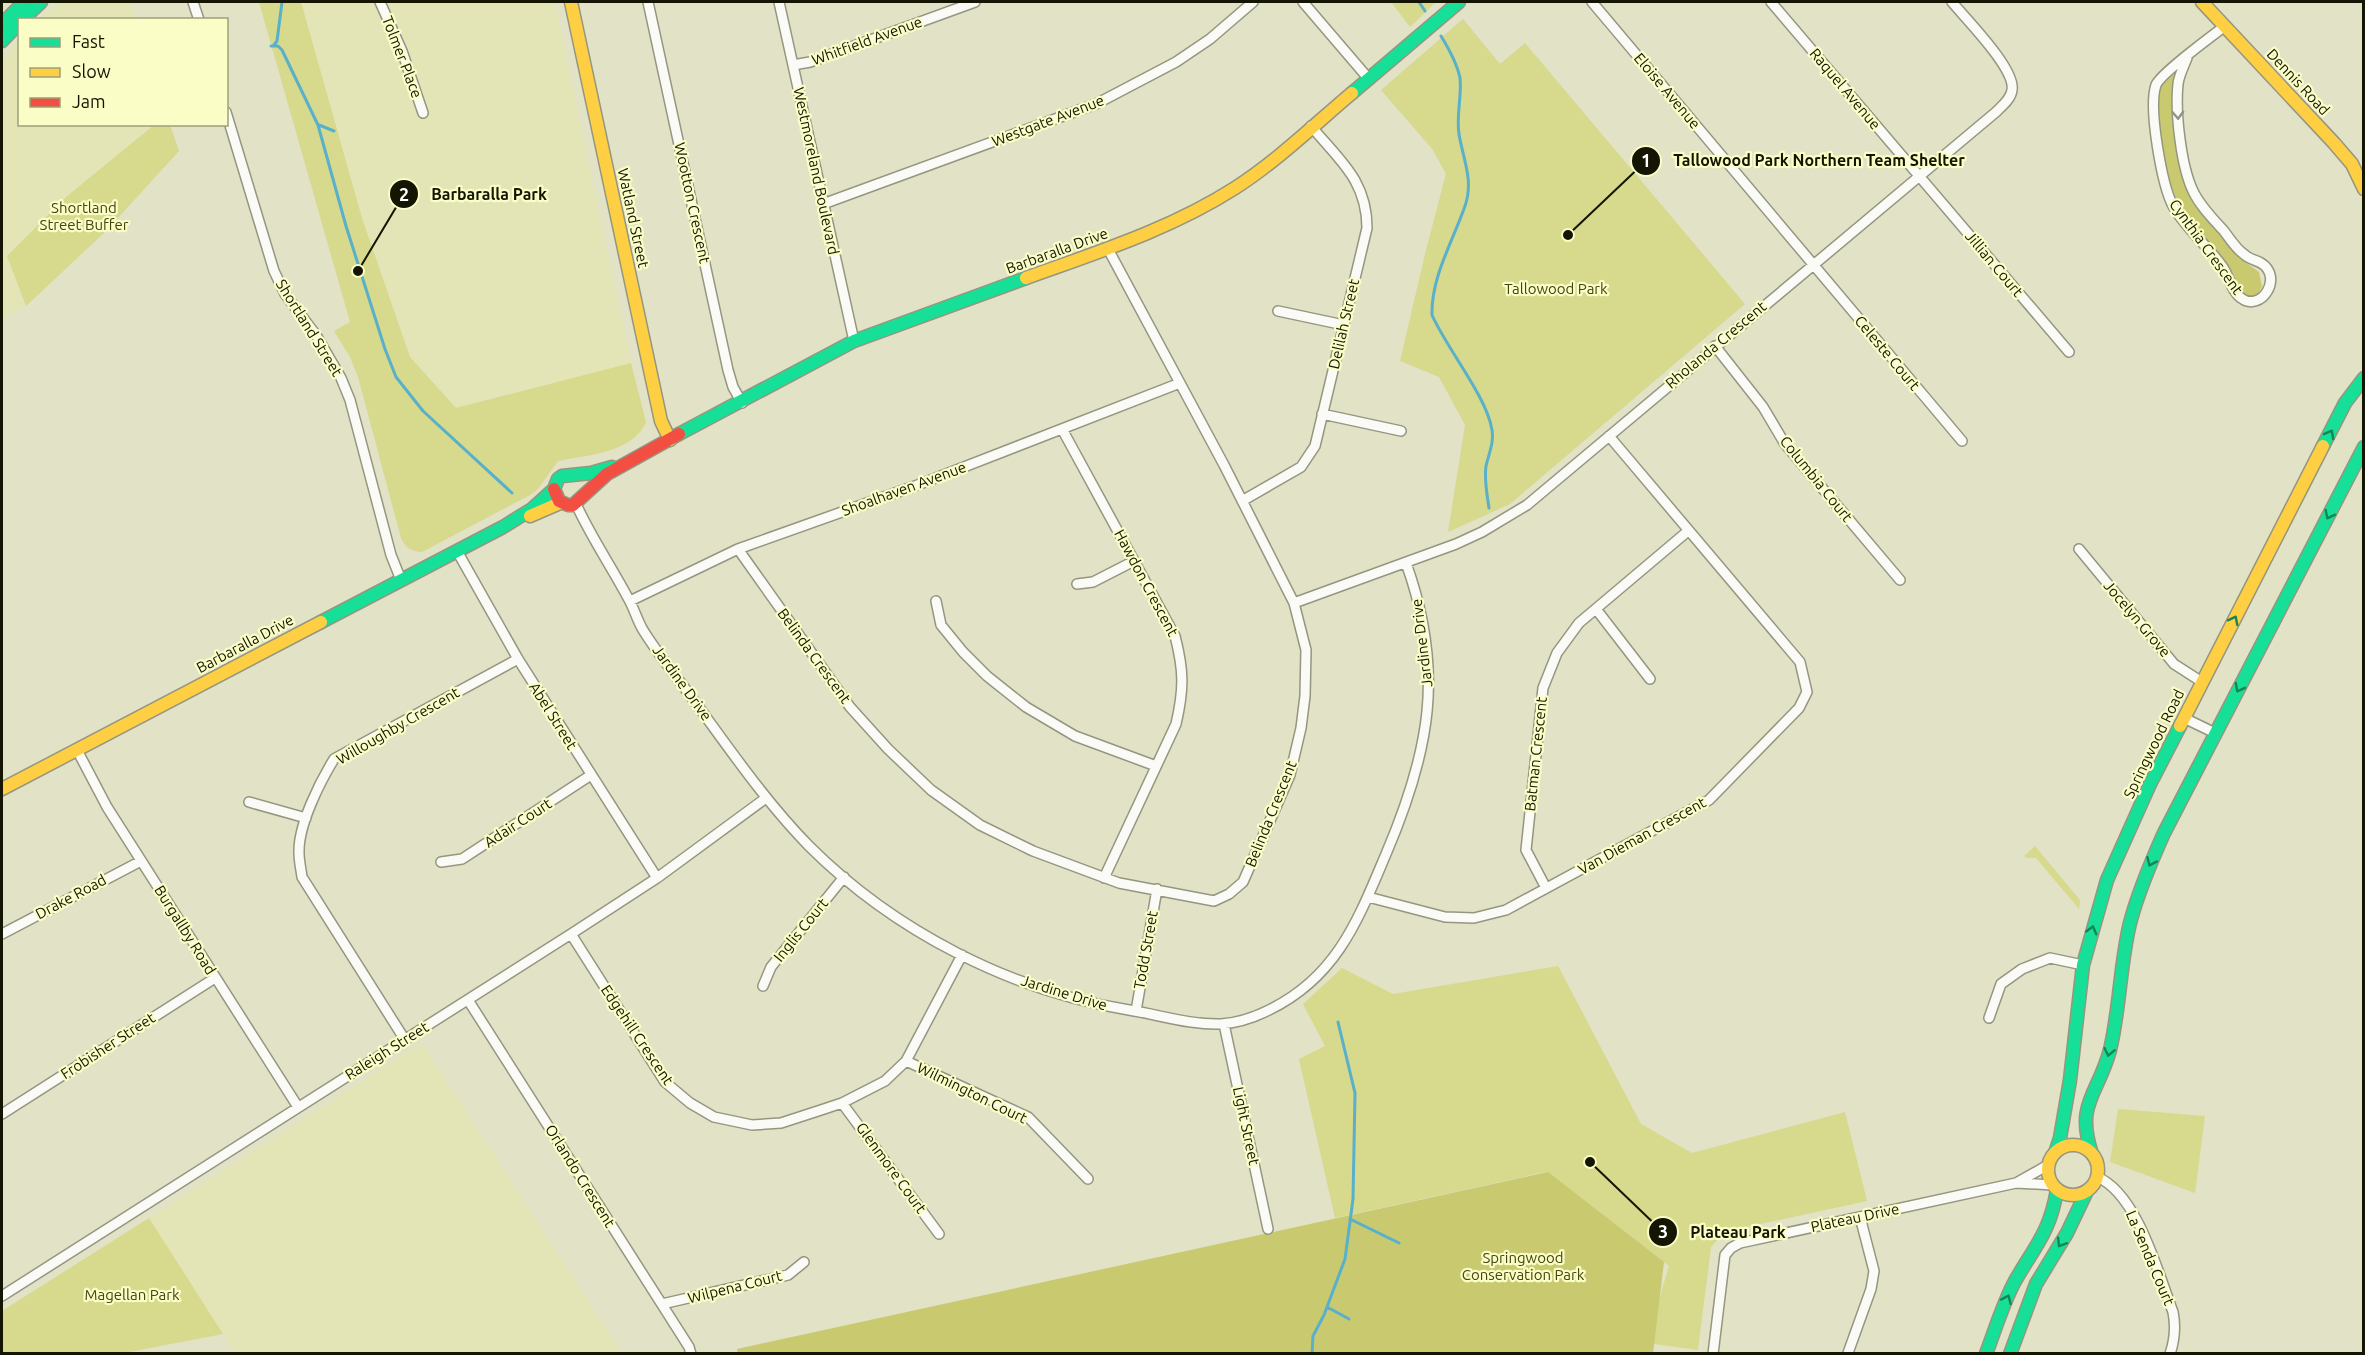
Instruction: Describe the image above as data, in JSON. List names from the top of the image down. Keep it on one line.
{"streets":{"street":["Whitfield Avenue","Tolmer Place","Dennis Road","Raquel Avenue","Eloise Avenue","Westgate Avenue","Westmoreland Boulevard","Wootton Crescent","Watland Street","Cynthia Crescent","Barbaralla Drive","Jillian Court","Delilah Street","Shortland Street","Rholanda Crescent","Celeste Court","Columbia Court","Shoalhaven Avenue","Hawdon Crescent","Jocelyn Grove","Jardine Drive","Belinda Crescent","Abel Street","Willoughby Crescent","Springwood Road","Batman Crescent","Adair Court","Van Dieman Crescent","Drake Road","Burgallby Road","Inglis Court","Todd Street","Edgehill Crescent","Frobisher Street","Raleigh Street","Wilmington Court","Light Street","Glenmore Court","Orlando Crescent","Plateau Drive","La Senda Court","Wilpena Court"]},"crossings":[["Whitfield Avenue","Westmoreland Boulevard"],["Dennis Road","Cynthia Crescent"],["Raquel Avenue","Jillian Court"],["Raquel Avenue","Rholanda Crescent"],["Eloise Avenue","Rholanda Crescent"],["Eloise Avenue","Celeste Court"],["Westgate Avenue","Westmoreland Boulevard"],["Westmoreland Boulevard","Barbaralla Drive"],["Wootton Crescent","Barbaralla Drive"],["Watland Street","Barbaralla Drive"],["Barbaralla Drive","Delilah Street"],["Barbaralla Drive","Shortland Street"],["Barbaralla Drive","Jardine Drive"],["Barbaralla Drive","Belinda Crescent"],["Barbaralla Drive","Abel Street"],["Barbaralla Drive","Burgallby Road"],["Jillian Court","Rholanda Crescent"],["Delilah Street","Belinda Crescent"],["Rholanda Crescent","Celeste Court"],["Rholanda Crescent","Columbia Court"],["Rholanda Crescent","Jardine Drive"],["Rholanda Crescent","Belinda Crescent"],["Rholanda Crescent","Van Dieman Crescent"],["Shoalhaven Avenue","Hawdon Crescent"],["Shoalhaven Avenue","Jardine Drive"],["Shoalhaven Avenue","Belinda Crescent"],["Hawdon Crescent","Belinda Crescent"],["Jocelyn Grove","Springwood Road"],["Jardine Drive","Van Dieman Crescent"],["Jardine Drive","Inglis Court"],["Jardine Drive","Todd Street"],["Jardine Drive","Edgehill Crescent"],["Jardine Drive","Raleigh Street"],["Jardine Drive","Light Street"],["Belinda Crescent","Todd Street"],["Abel Street","Willoughby Crescent"],["Abel Street","Adair Court"],["Abel Street","Raleigh Street"],["Willoughby Crescent","Raleigh Street"],["Springwood Road","Plateau Drive"],["Springwood Road","La Senda Court"],["Batman Crescent","Van Dieman Crescent"],["Drake Road","Burgallby Road"],["Burgallby Road","Frobisher Street"],["Burgallby Road","Raleigh Street"],["Edgehill Crescent","Raleigh Street"],["Edgehill Crescent","Wilmington Court"],["Edgehill Crescent","Glenmore Court"],["Raleigh Street","Orlando Crescent"],["Orlando Crescent","Wilpena Court"],["Plateau Drive","La Senda Court"]],"parks":["Shortland Street Buffer","Tallowood Park","Springwood Conservation Park","Magellan Park"],"places":["Tallowood Park Northern Team Shelter","Barbaralla Park","Plateau Park"],"legend":["Fast","Slow","Jam"]}
